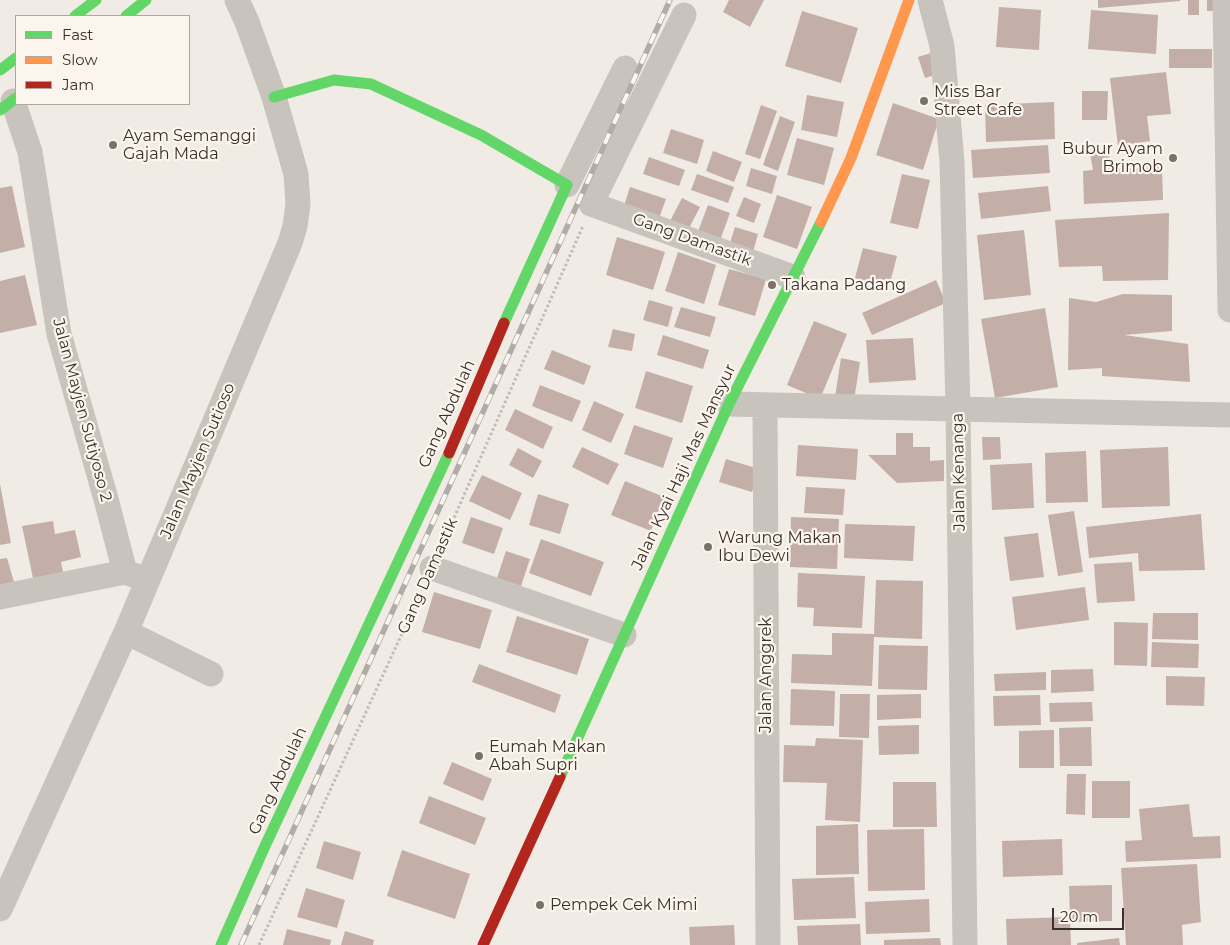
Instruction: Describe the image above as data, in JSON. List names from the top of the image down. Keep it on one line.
{"streets":{"street":["Gang Damastik","Jalan Mayjen Sutiyoso 2","Gang Abdulah","Jalan Mayjen Sutioso","Jalan Kyai Haji Mas Mansyur","Jalan Kenanga","Jalan Anggrek"]},"crossings":[["Gang Damastik","Jalan Kyai Haji Mas Mansyur"]],"places":["Miss Bar Street Cafe","Ayam Semanggi Gajah Mada","Bubur Ayam Brimob","Takana Padang","Warung Makan Ibu Dewi","Eumah Makan Abah Supri","Pempek Cek Mimi"],"legend":["Fast","Slow","Jam"],"scale_bar":"20 m"}
